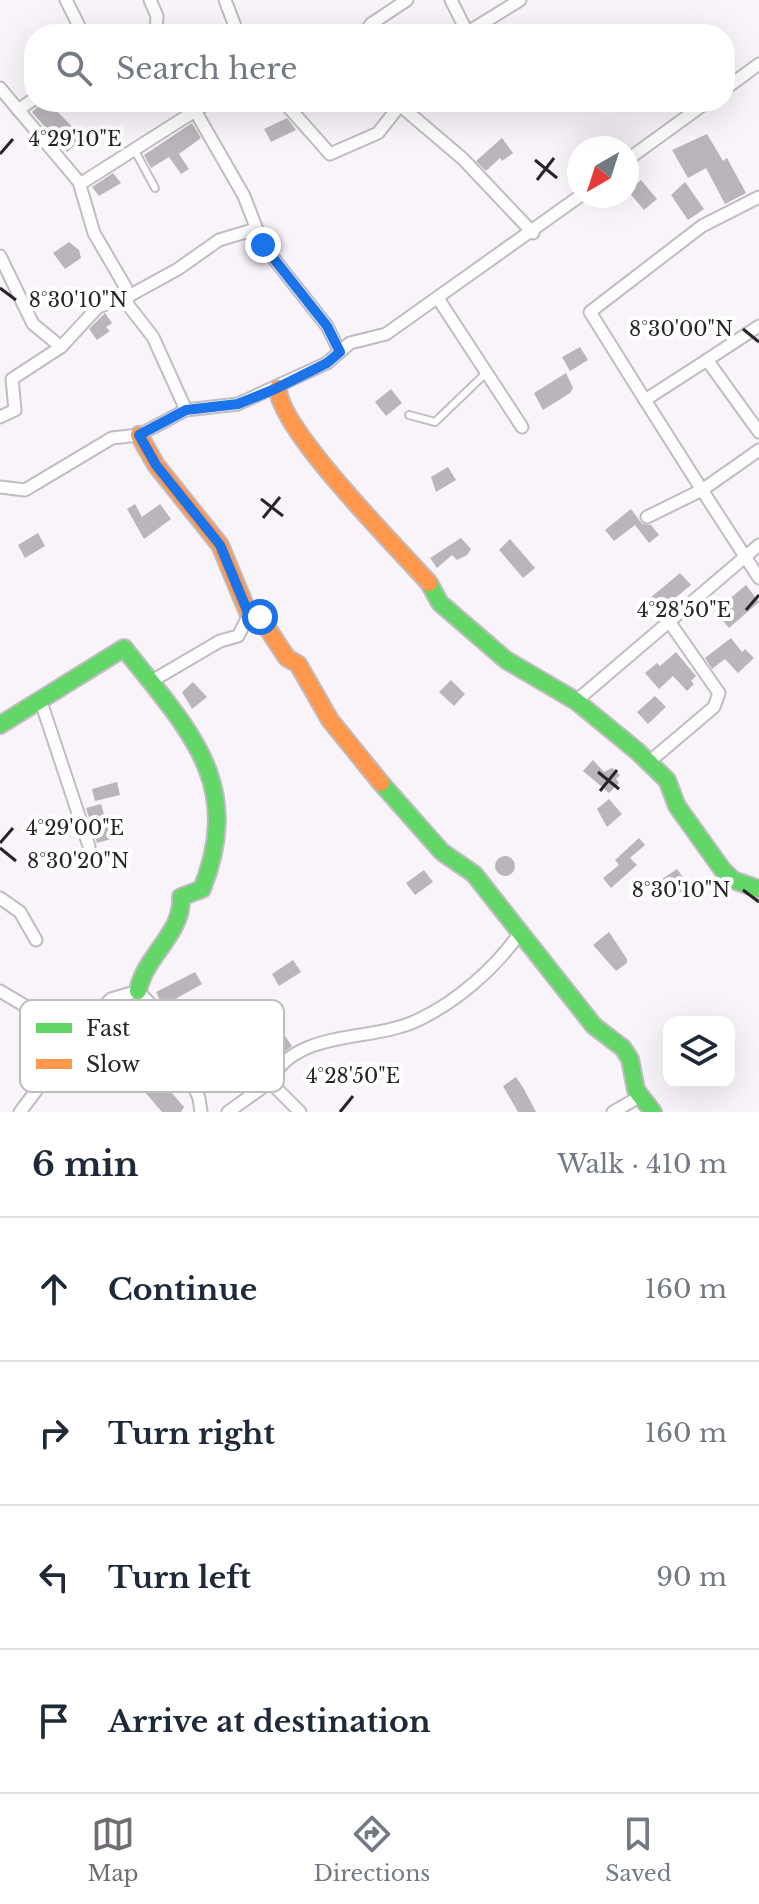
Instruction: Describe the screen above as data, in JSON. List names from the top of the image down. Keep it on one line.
{"legend":["Fast","Slow"],"north":"bottom left","page":{"search":"Search here","heading":["6 min","Walk · 410 m"],"list":[["Continue","160 m"],["Turn right","160 m"],["Turn left","90 m"],"Arrive at destination"],"nav":["Map","Directions","Saved"]},"coordinates":["4°29'10\"E","8°30'10\"N","8°30'00\"N","4°28'50\"E","4°29'00\"E","8°30'20\"N"]}
